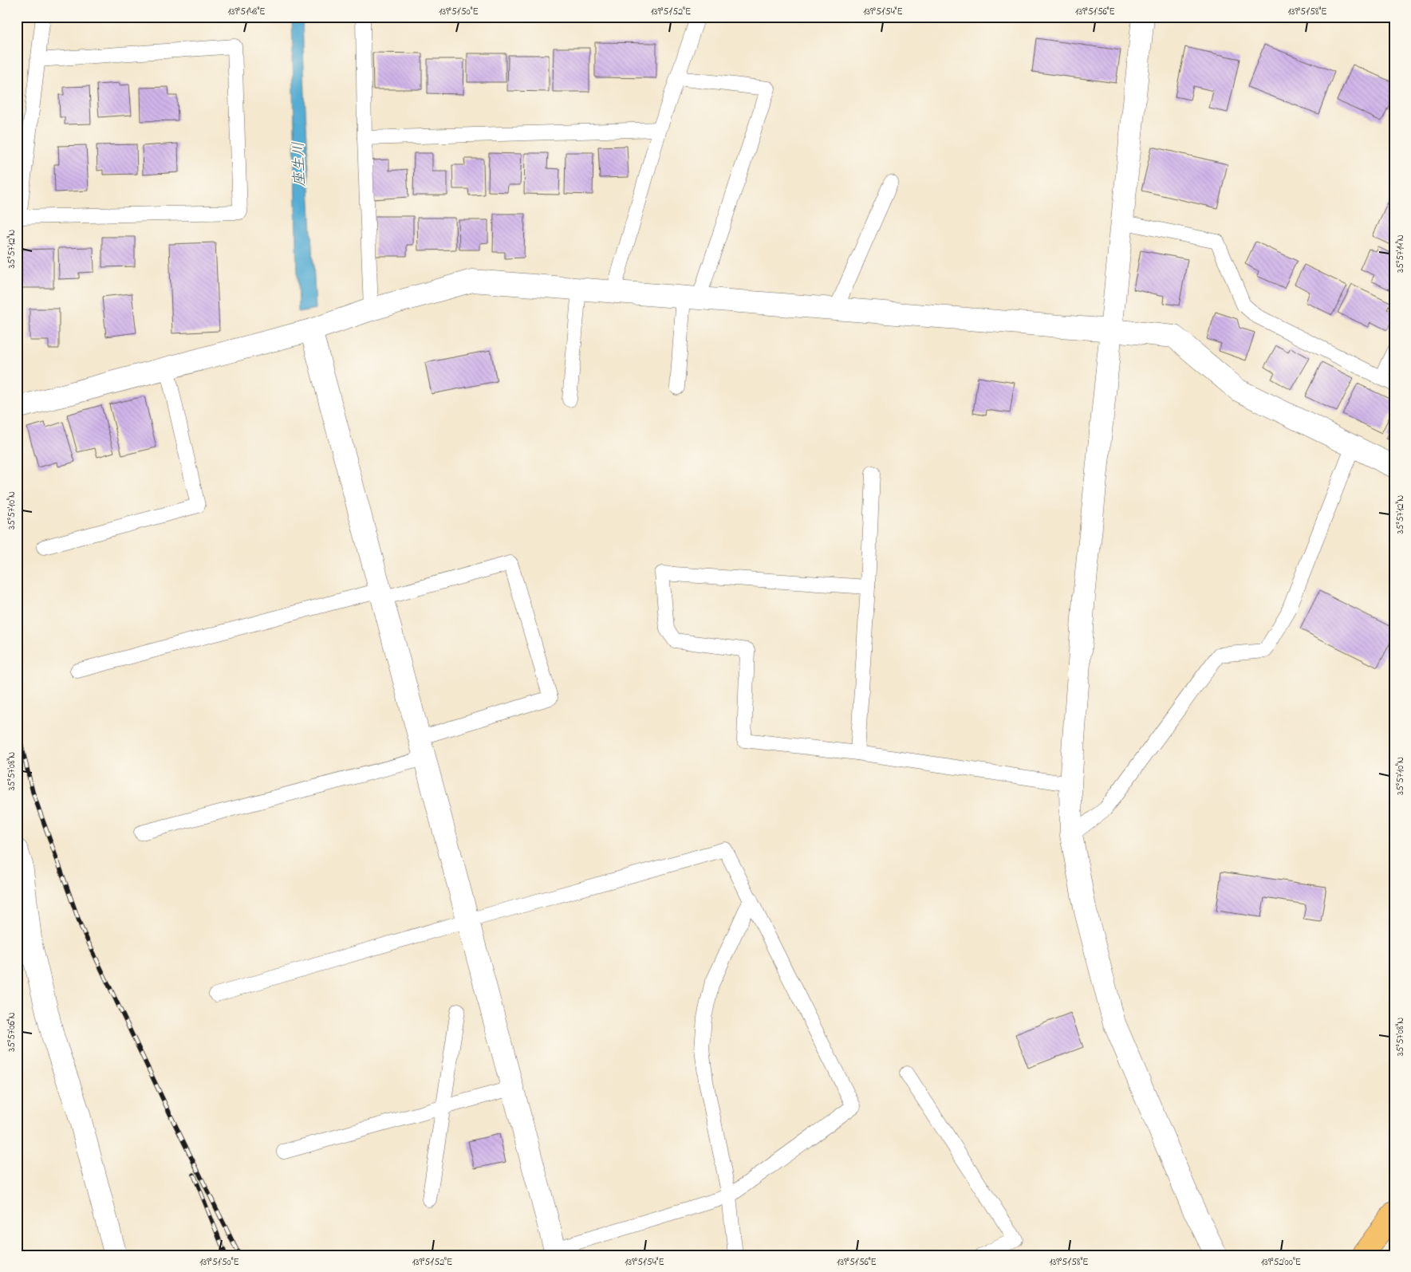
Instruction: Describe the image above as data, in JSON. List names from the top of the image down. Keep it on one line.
{"water":["座生川"],"coordinates":["139°51'48\"E","139°51'50\"E","139°51'52\"E","139°51'54\"E","139°51'56\"E","139°51'58\"E","35°57'12\"N","35°57'14\"N","35°57'10\"N","35°57'08\"N","35°57'06\"N","139°52'00\"E"]}
